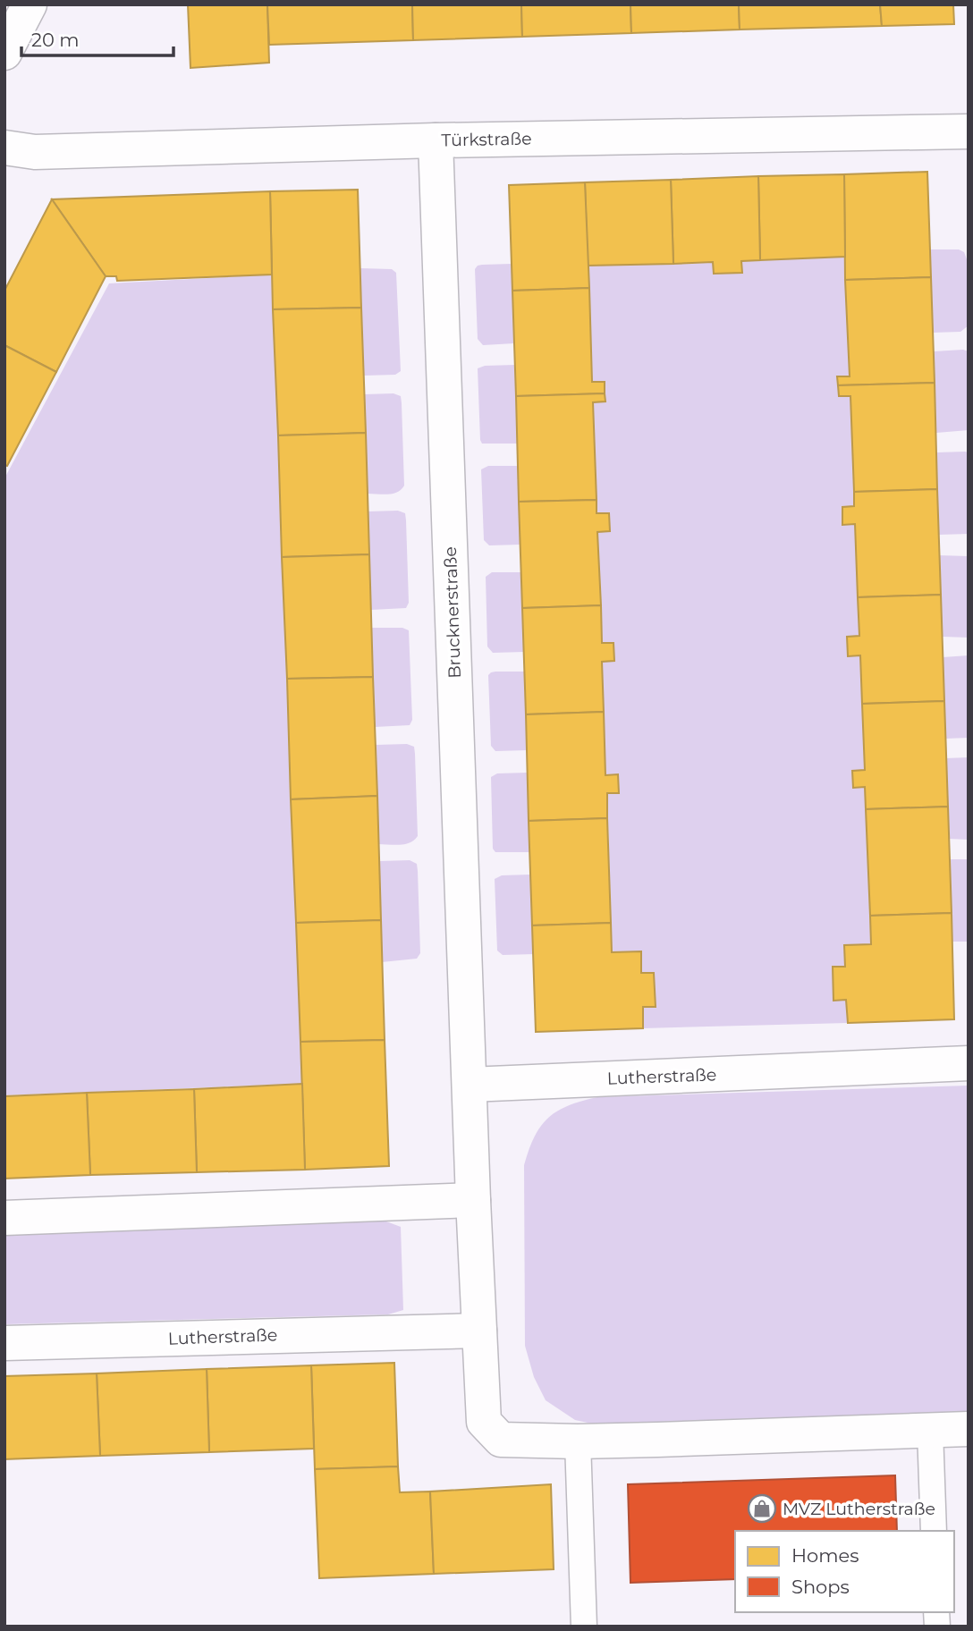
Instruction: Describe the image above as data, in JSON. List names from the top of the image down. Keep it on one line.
{"streets":{"street":["Türkstraße","Brucknerstraße","Lutherstraße"]},"crossings":[["Türkstraße","Brucknerstraße"],["Brucknerstraße","Lutherstraße"]],"places":{"shop":["MVZ Lutherstraße"]},"legend":["Homes","Shops"],"scale_bar":"20 m"}
